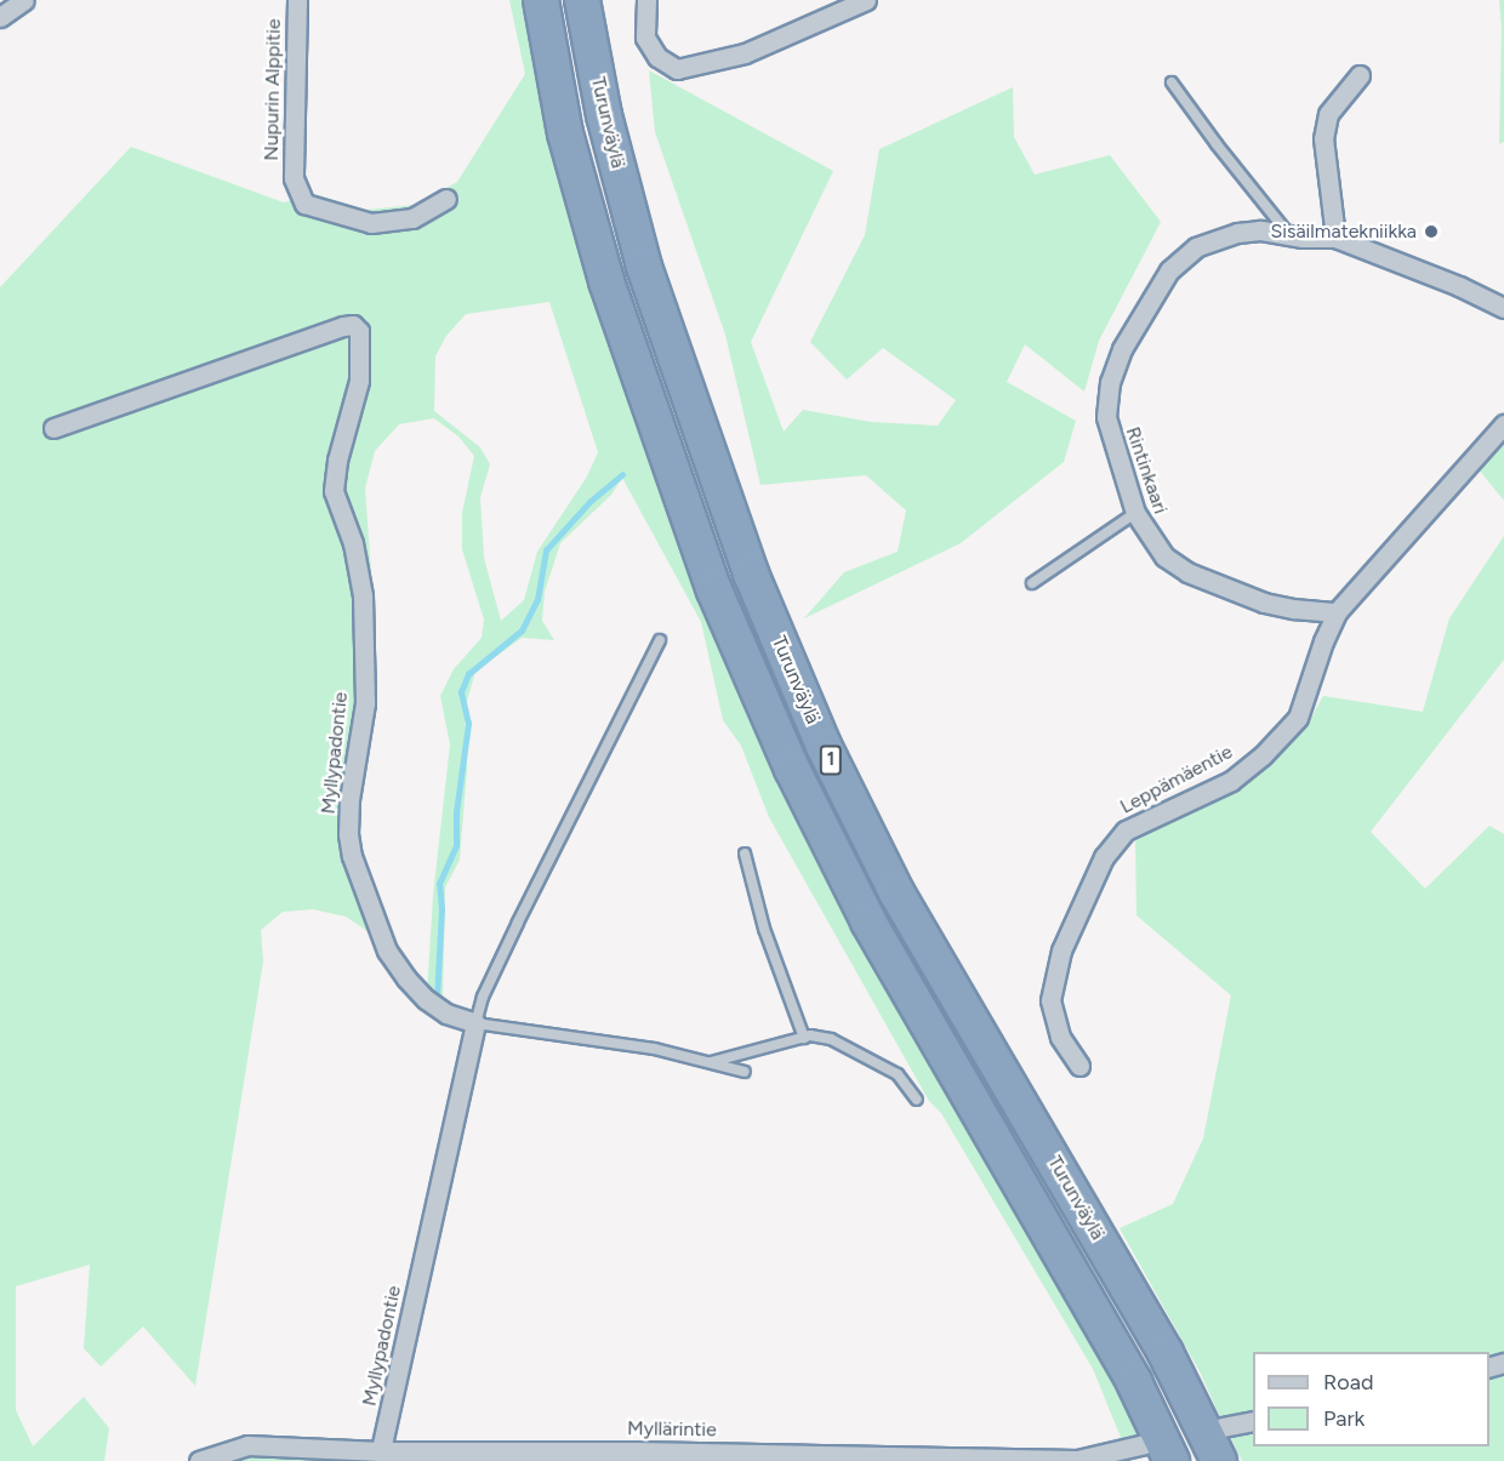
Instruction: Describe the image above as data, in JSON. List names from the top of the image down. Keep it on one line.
{"streets":{"highway":["Turunväylä","1"],"street":["Nupurin Alppitie","Rintinkaari","Myllypadontie","Leppämäentie","Myllärintie"]},"crossings":[["Turunväylä","Myllärintie"],["Rintinkaari","Leppämäentie"],["Myllypadontie","Myllärintie"]],"places":["Sisäilmatekniikka"],"legend":["Road","Park"]}
